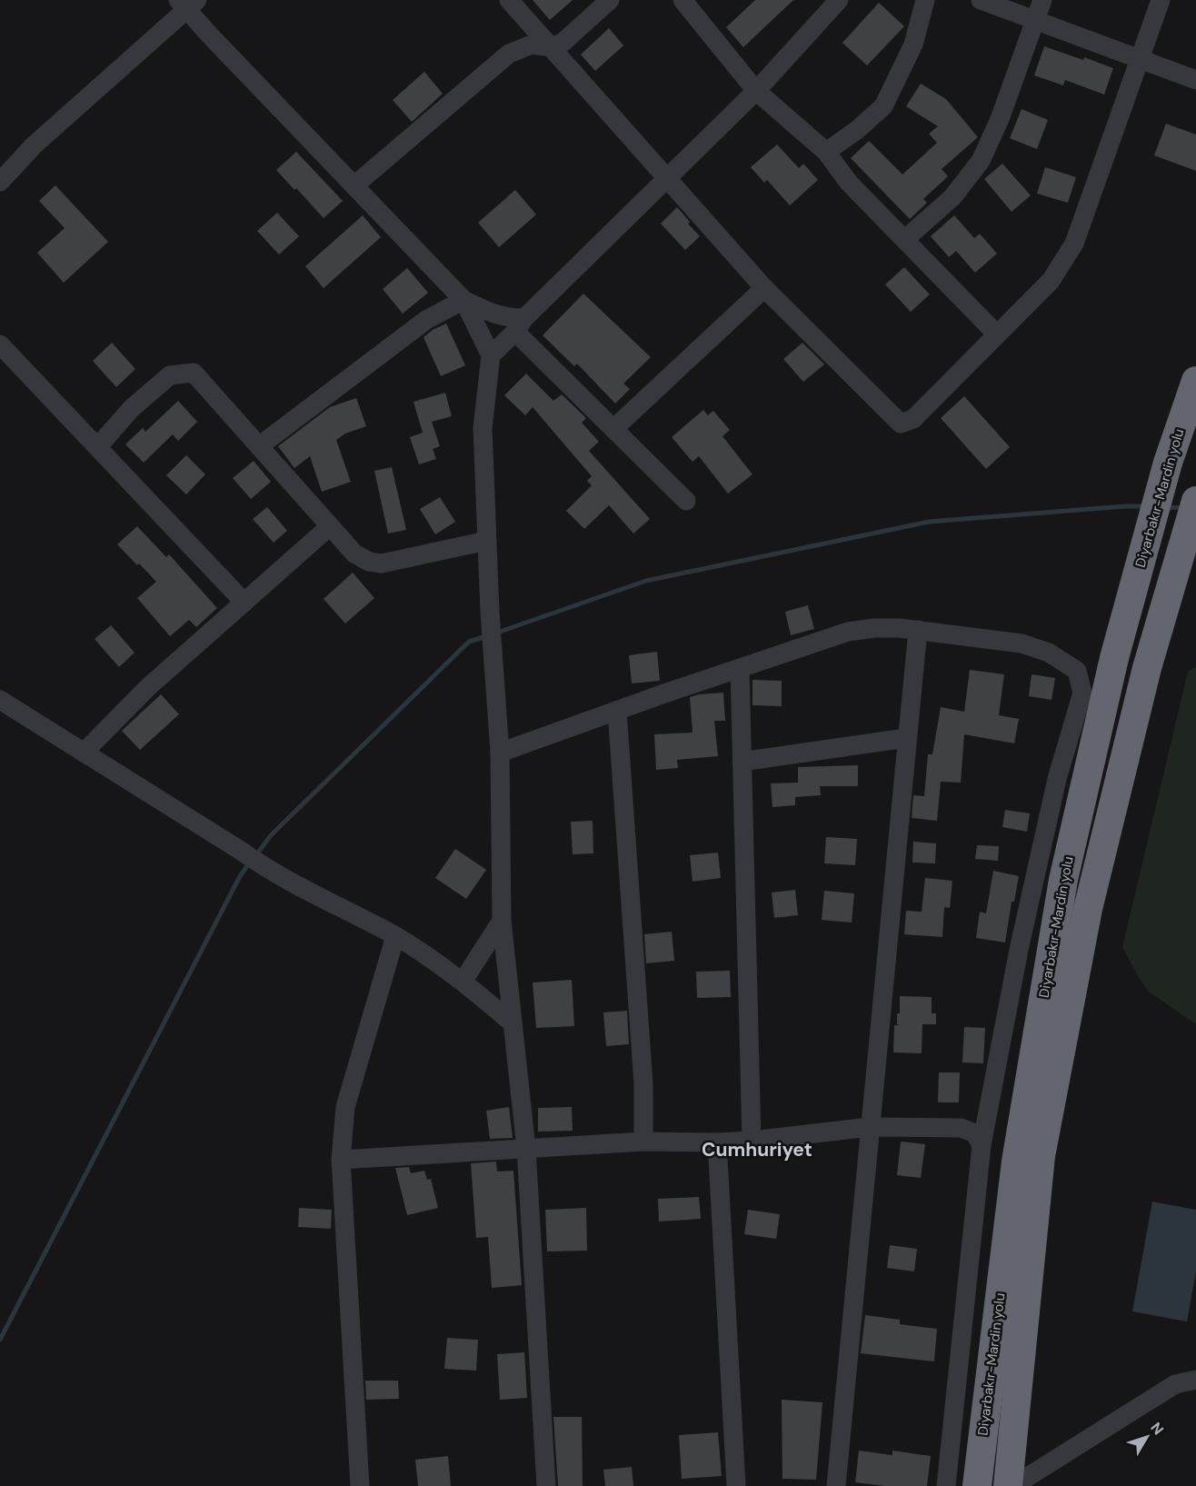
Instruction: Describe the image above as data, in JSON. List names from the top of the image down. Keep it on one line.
{"streets":{"highway":["Diyarbakır-Mardin yolu"]},"districts":["Cumhuriyet"],"north":"top right"}
